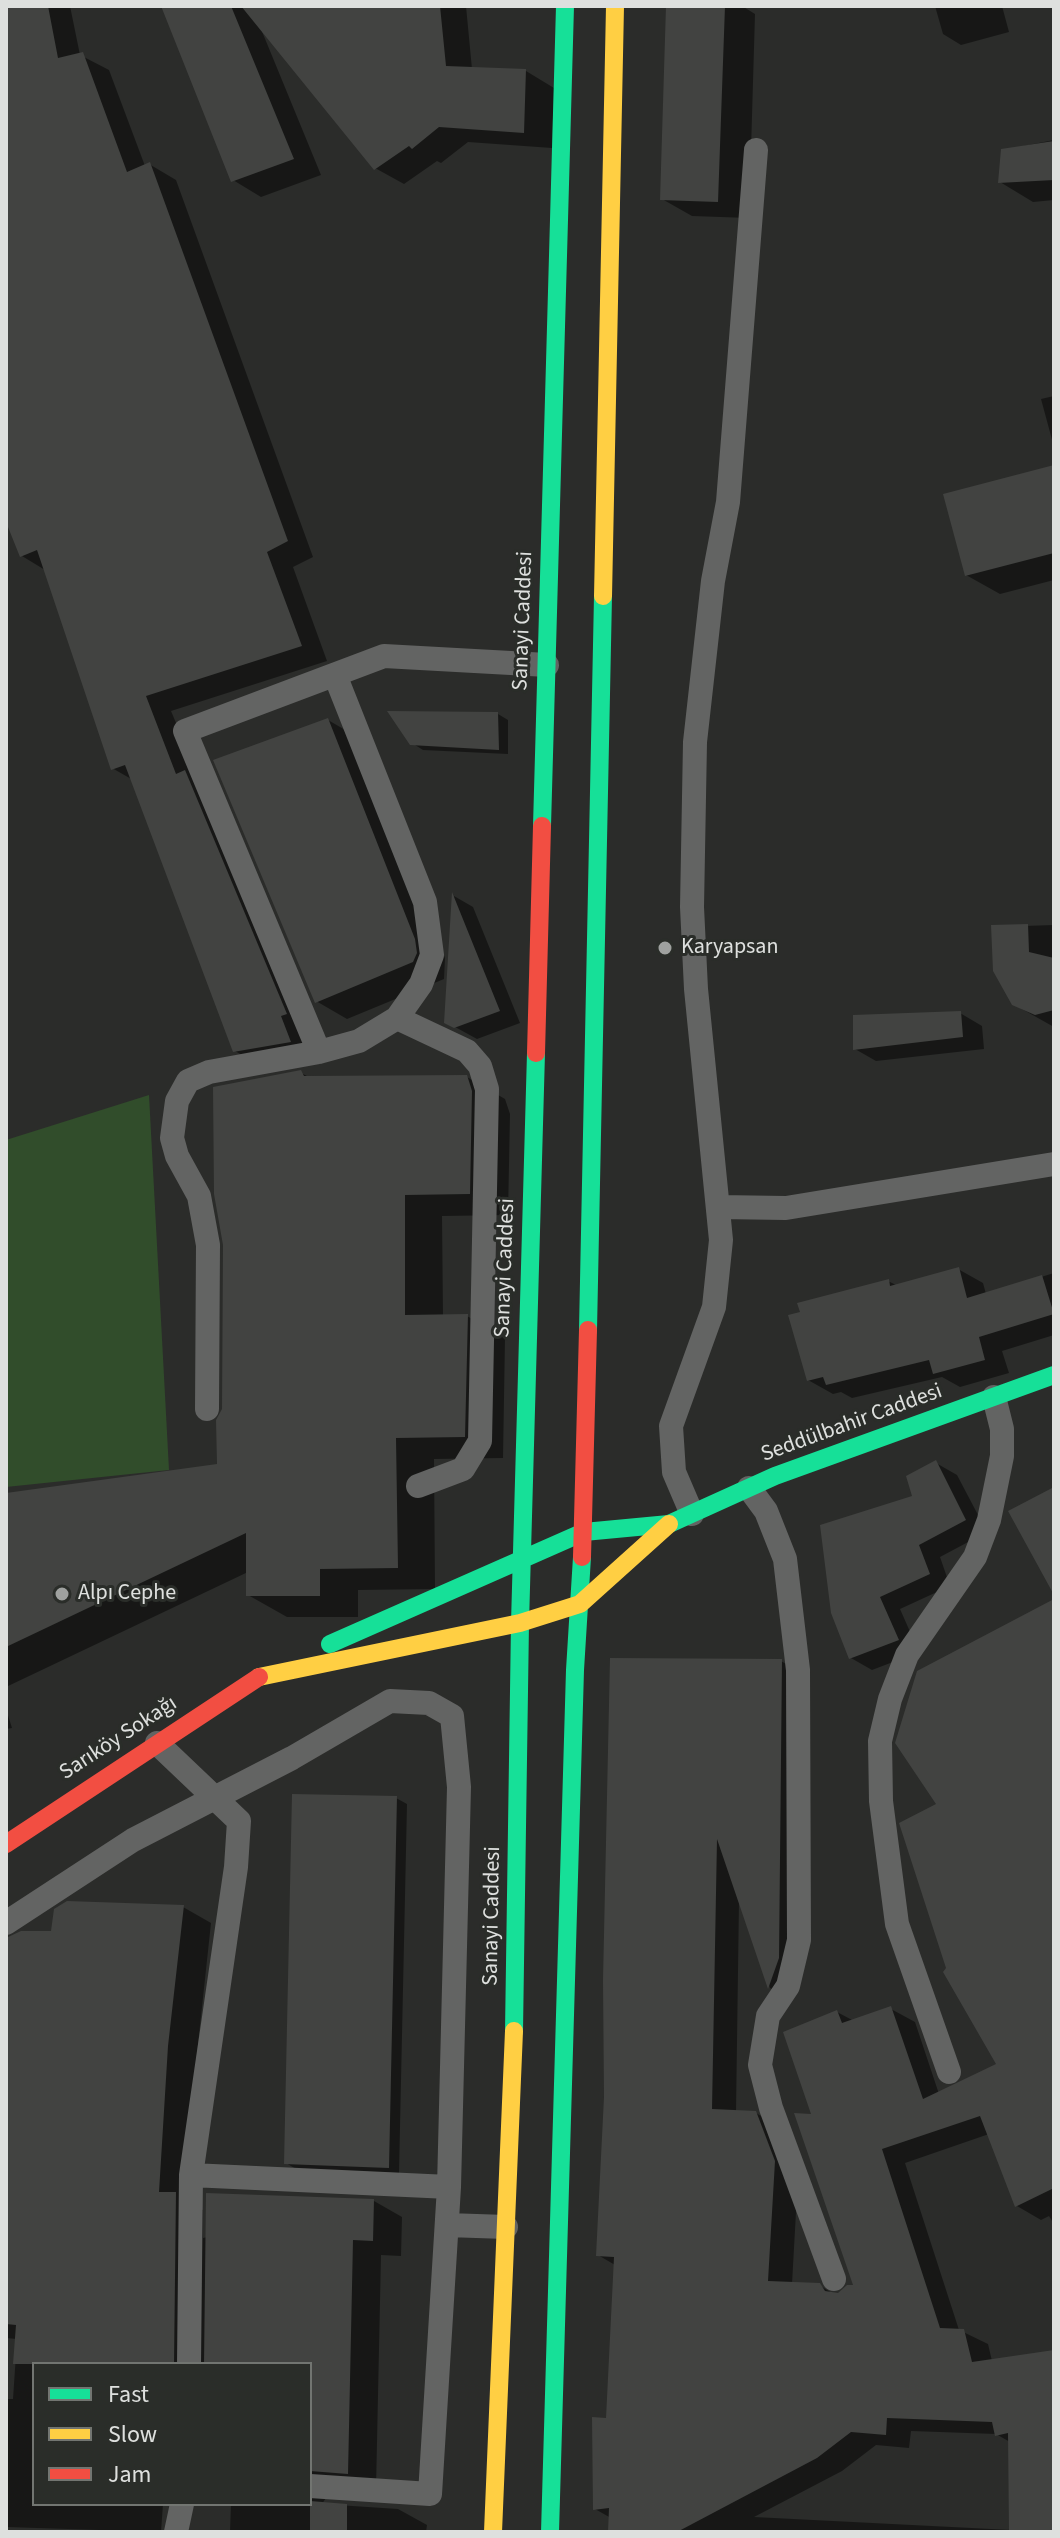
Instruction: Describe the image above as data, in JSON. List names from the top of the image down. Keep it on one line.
{"streets":{"main road":["Sanayi Caddesi","Seddülbahir Caddesi","Sarıköy Sokağı"]},"places":["Karyapsan","Alpı Cephe"],"legend":["Fast","Slow","Jam"]}
